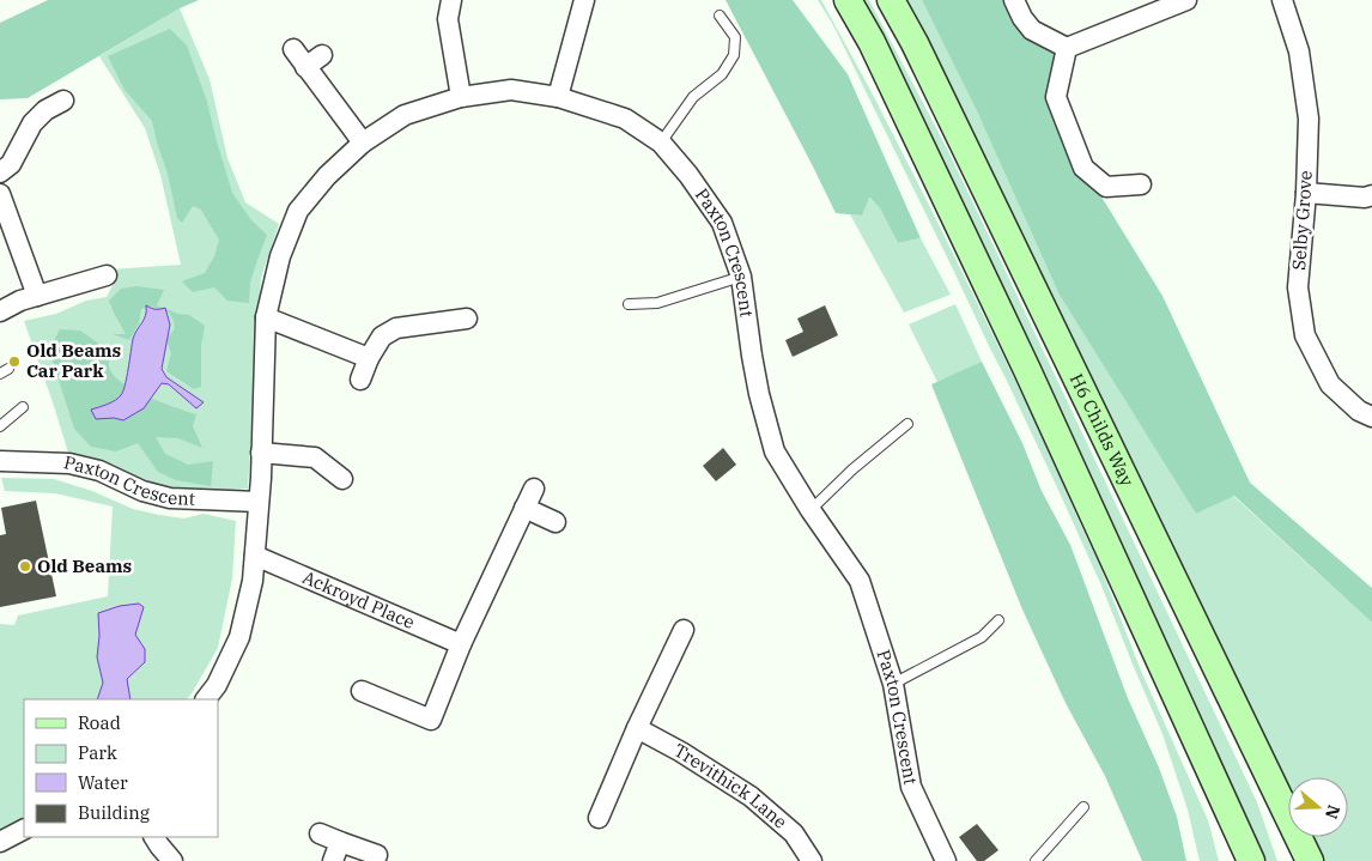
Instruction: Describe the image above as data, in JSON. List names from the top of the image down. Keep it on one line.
{"streets":{"street":["Selby Grove","Paxton Crescent","H6 Childs Way","Ackroyd Place","Trevithick Lane"]},"crossings":[["Paxton Crescent","Ackroyd Place"]],"places":["Old Beams Car Park","Old Beams"],"legend":["Road","Park","Water","Building"],"north":"right"}
